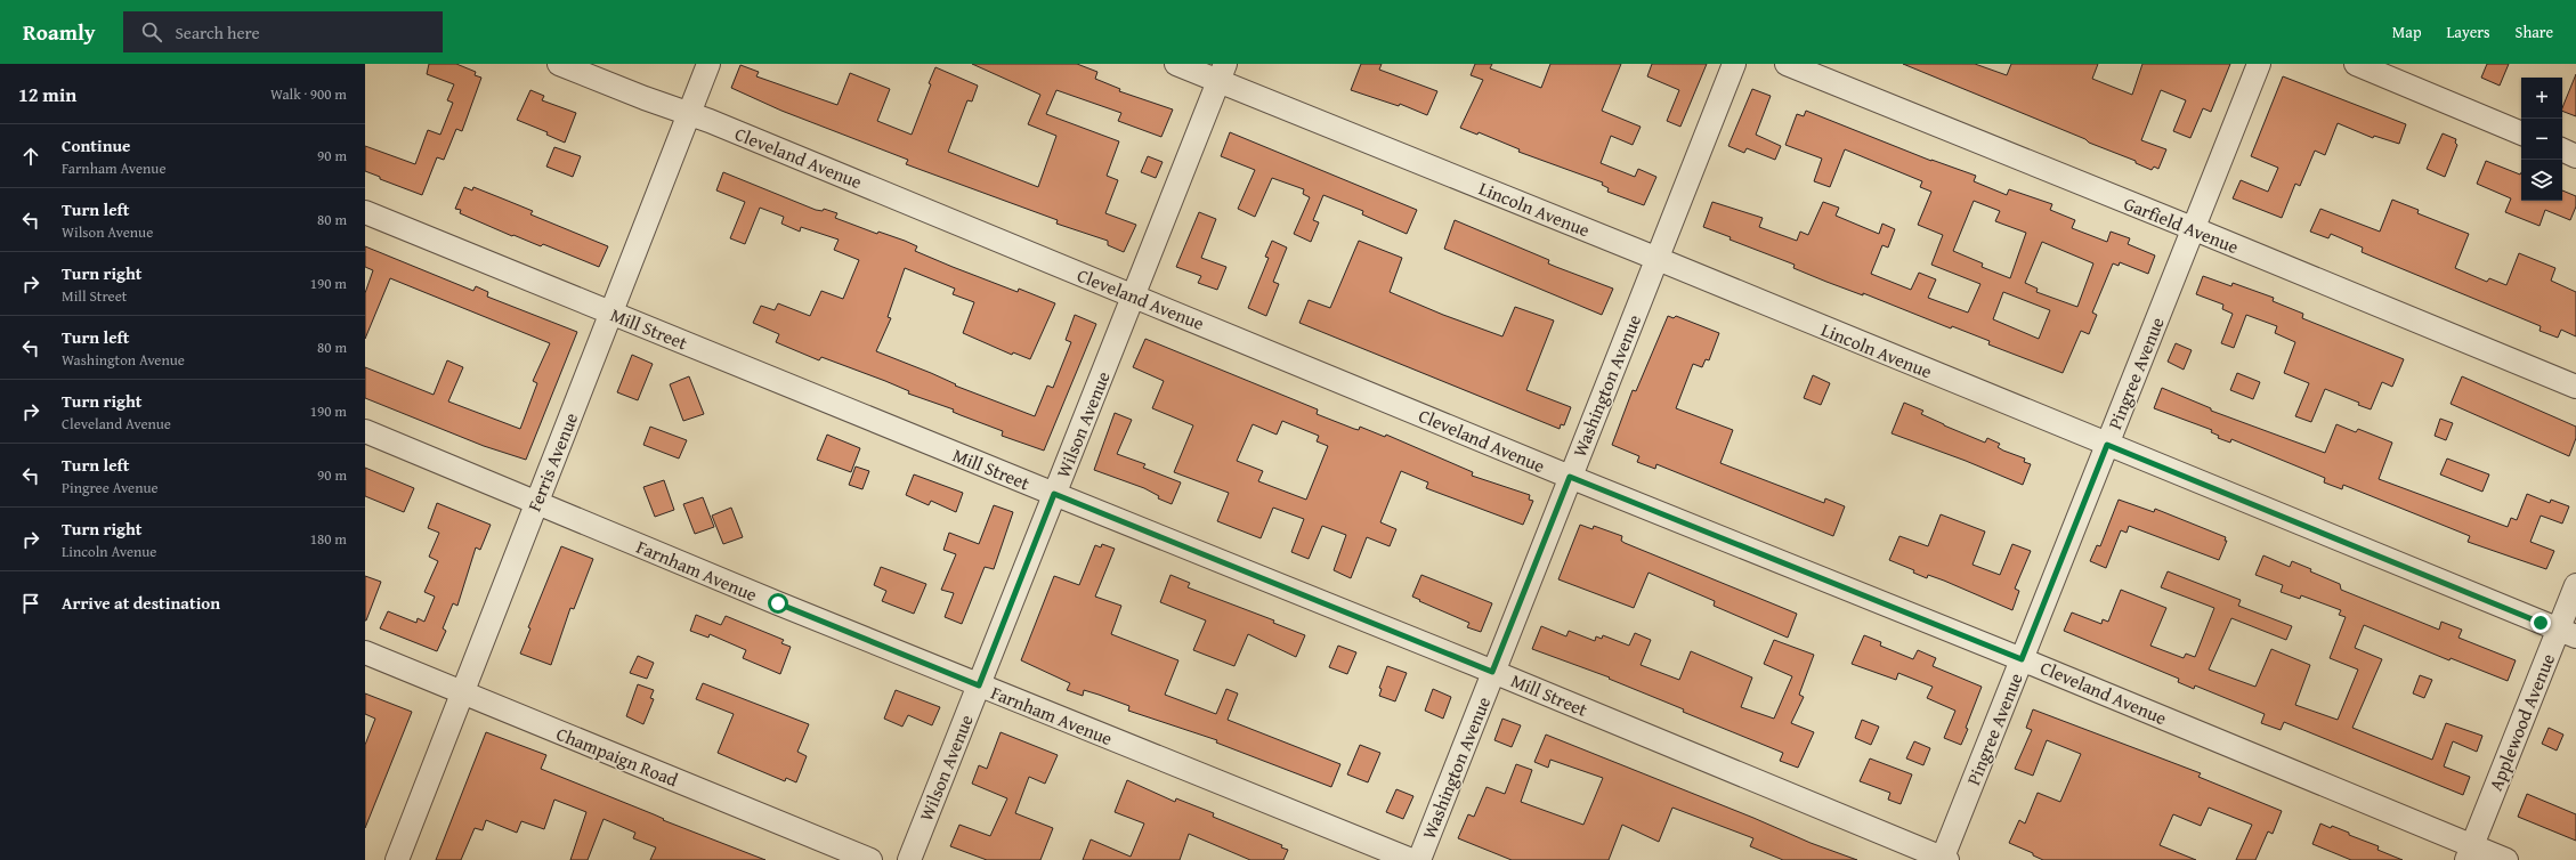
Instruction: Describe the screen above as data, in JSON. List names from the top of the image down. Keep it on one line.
{"streets":{"street":["Cleveland Avenue","Lincoln Avenue","Garfield Avenue","Mill Street","Pingree Avenue","Washington Avenue","Wilson Avenue","Ferris Avenue","Farnham Avenue","Applewood Avenue","Champaign Road"]},"crossings":[["Cleveland Avenue","Pingree Avenue"],["Cleveland Avenue","Washington Avenue"],["Cleveland Avenue","Wilson Avenue"],["Cleveland Avenue","Ferris Avenue"],["Cleveland Avenue","Applewood Avenue"],["Lincoln Avenue","Pingree Avenue"],["Lincoln Avenue","Washington Avenue"],["Lincoln Avenue","Wilson Avenue"],["Lincoln Avenue","Applewood Avenue"],["Garfield Avenue","Pingree Avenue"],["Mill Street","Pingree Avenue"],["Mill Street","Washington Avenue"],["Mill Street","Wilson Avenue"],["Mill Street","Ferris Avenue"],["Wilson Avenue","Farnham Avenue"],["Ferris Avenue","Farnham Avenue"],["Ferris Avenue","Champaign Road"]],"page":{"header":"Roamly","search":"Search here","nav":["Map","Layers","Share"],"heading":["12 min","Walk · 900 m"],"map_buttons":["+","−"],"list":[["Continue","Farnham Avenue","90 m"],["Turn left","Wilson Avenue","80 m"],["Turn right","Mill Street","190 m"],["Turn left","Washington Avenue","80 m"],["Turn right","Cleveland Avenue","190 m"],["Turn left","Pingree Avenue","90 m"],["Turn right","Lincoln Avenue","180 m"],"Arrive at destination"]}}
